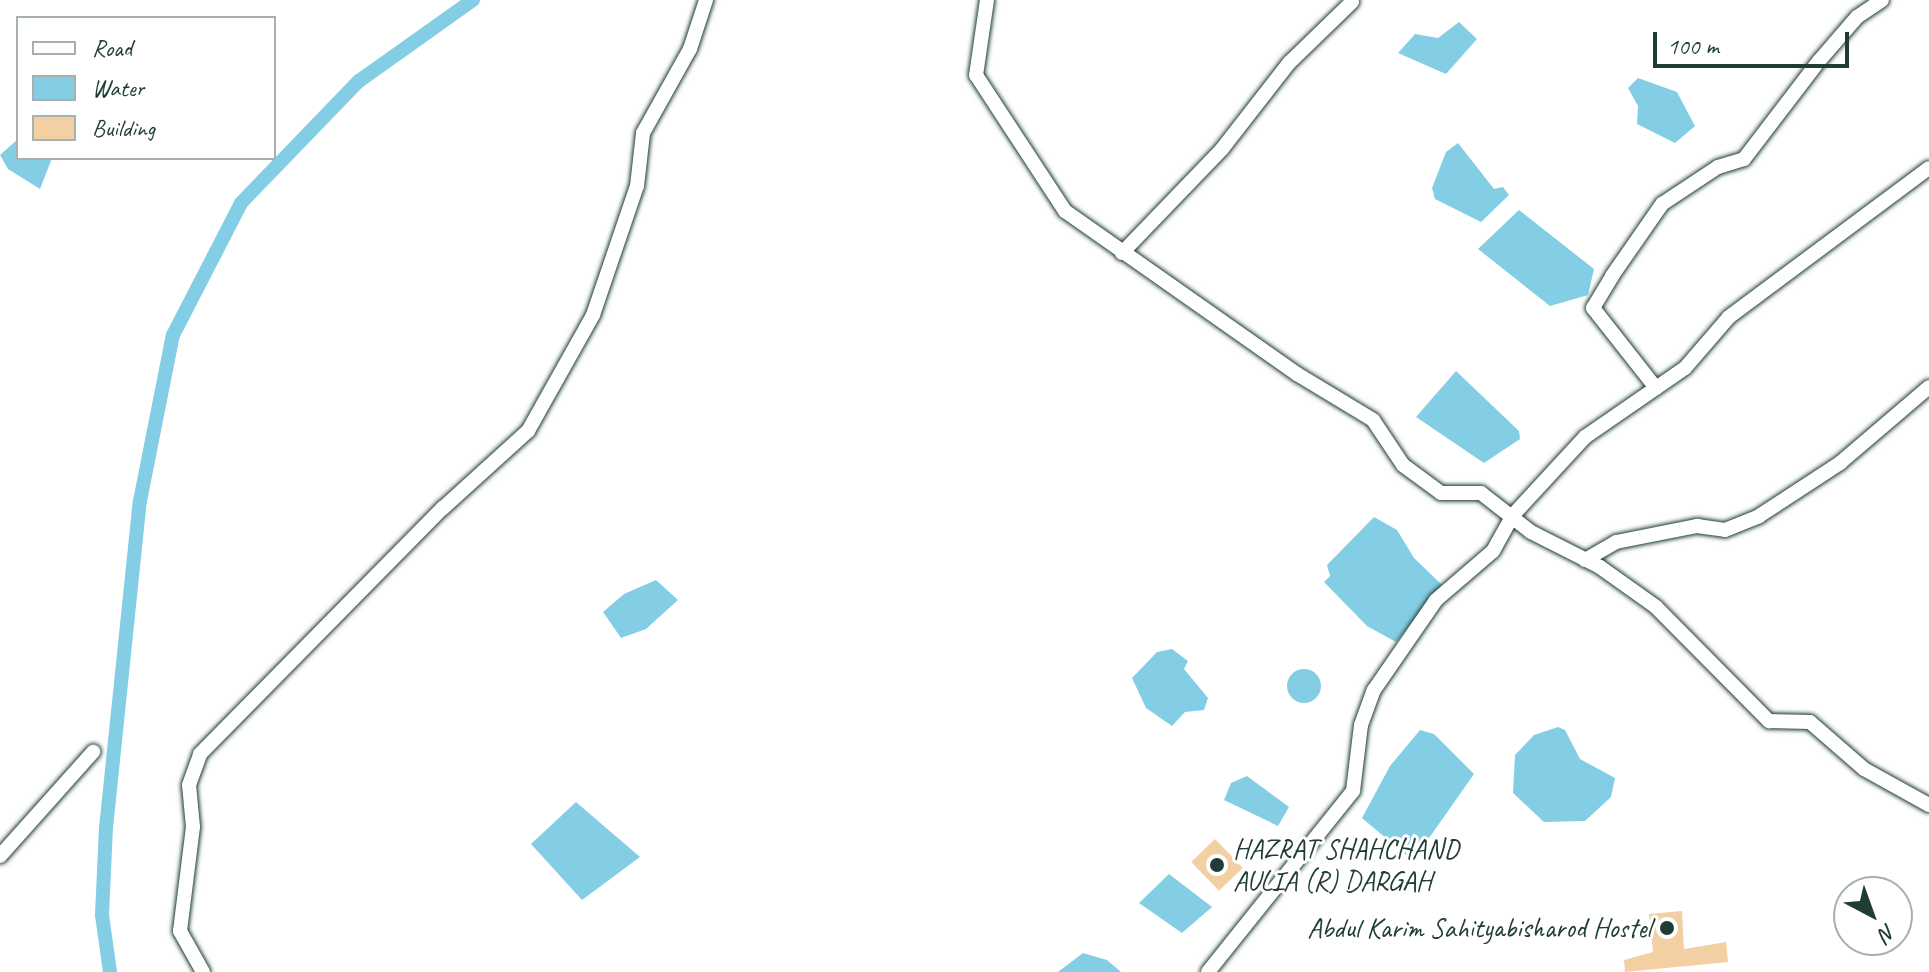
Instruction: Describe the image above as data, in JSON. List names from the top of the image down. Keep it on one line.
{"places":["HAZRAT SHAHCHAND AULIA (R) DARGAH","Abdul Karim Sahityabisharod Hostel"],"legend":["Road","Water","Building"],"scale_bar":"100 m","north":"bottom right"}
